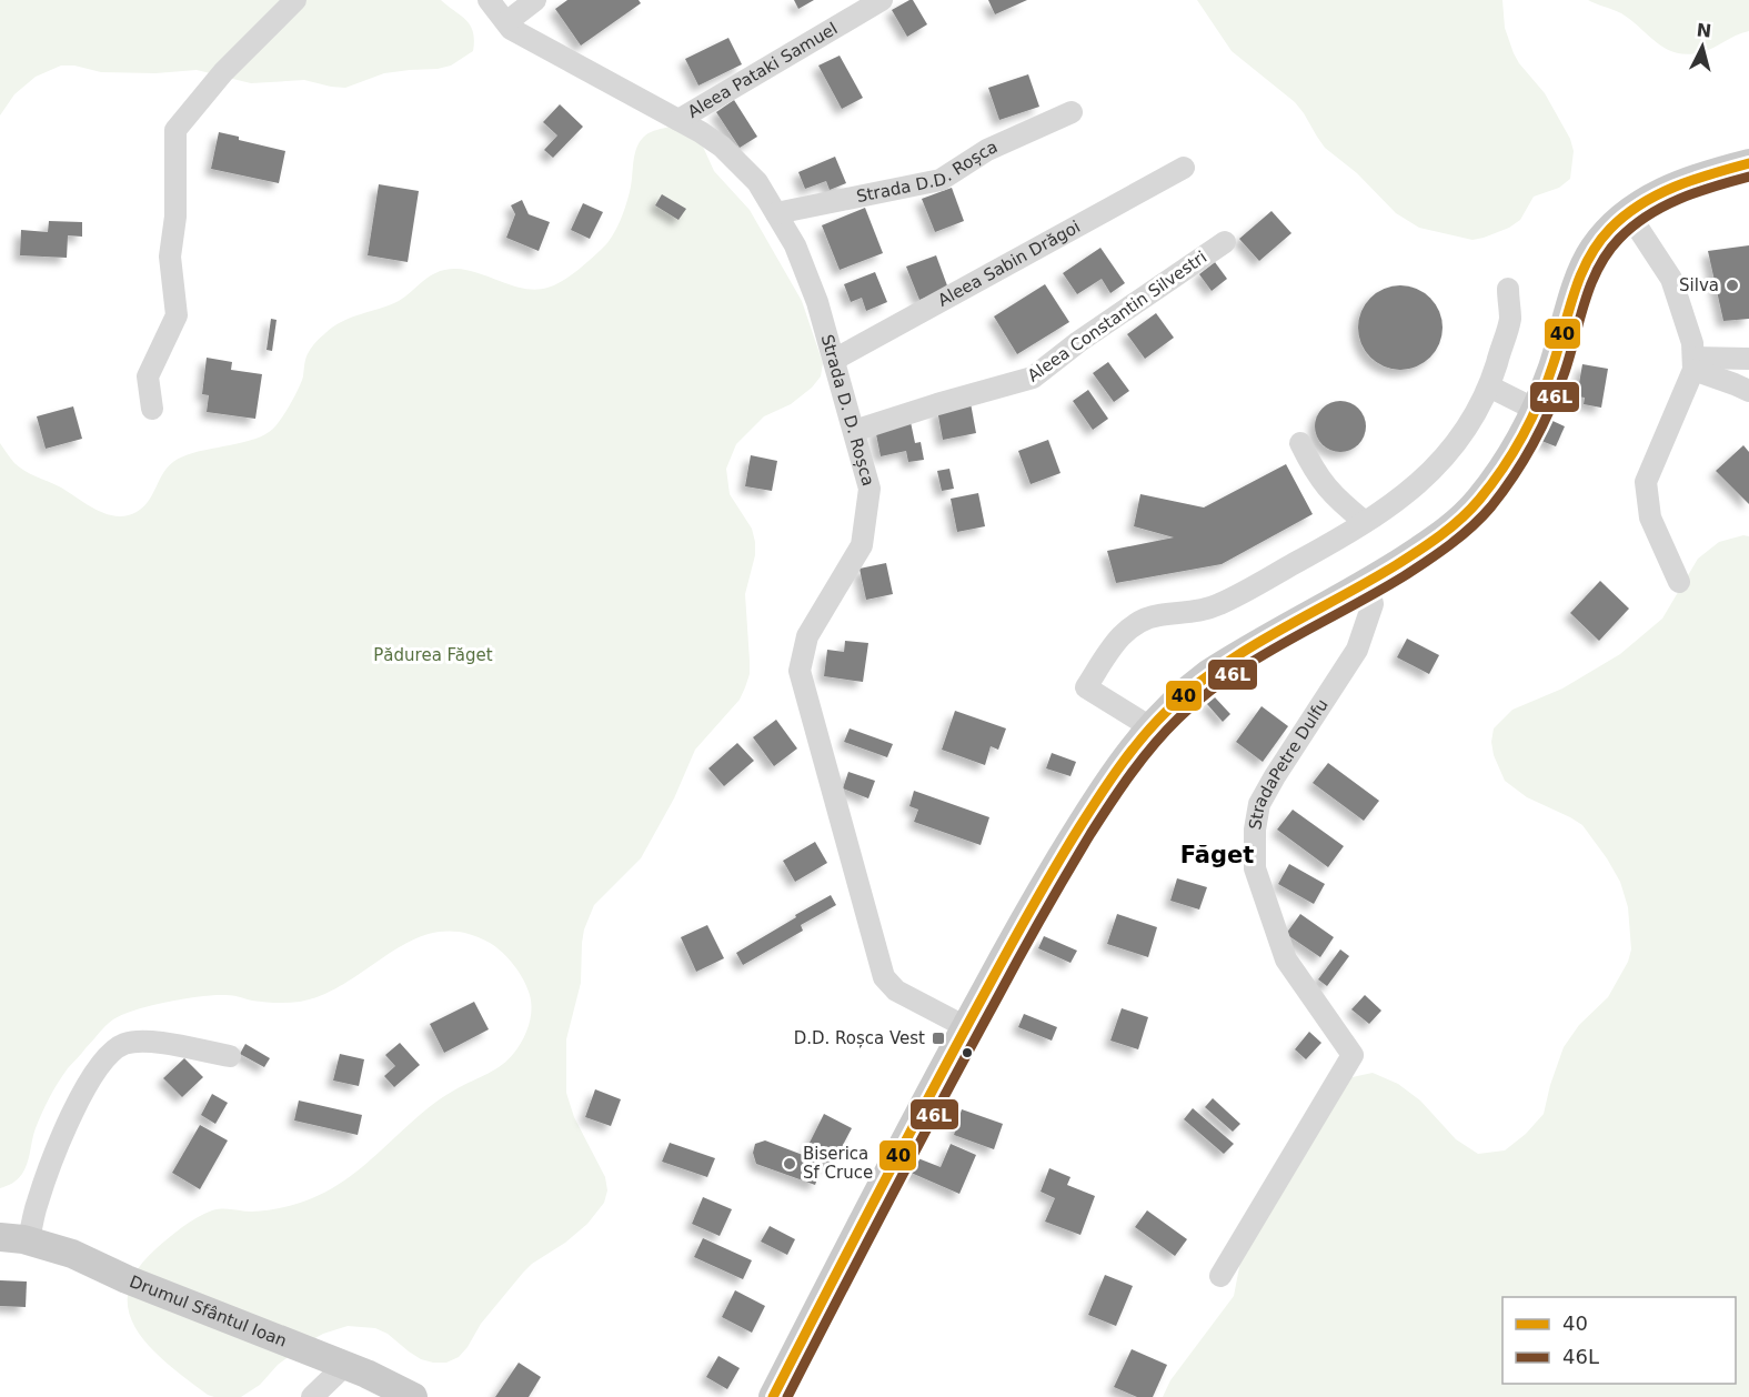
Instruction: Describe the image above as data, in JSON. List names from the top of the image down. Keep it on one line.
{"streets":{"main road":["Drumul Sfântul Ioan"],"street":["Aleea Pataki Samuel","Strada D.D. Roșca","Aleea Sabin Drăgoi","Aleea Constantin Silvestri","Strada D. D. Roșca","StradaPetre Dulfu"]},"crossings":[["Aleea Pataki Samuel","Strada D. D. Roșca"],["Strada D.D. Roșca","Strada D. D. Roșca"],["Aleea Sabin Drăgoi","Strada D. D. Roșca"],["Aleea Constantin Silvestri","Strada D. D. Roșca"]],"districts":["Făget"],"parks":["Pădurea Făget"],"places":{"other":["Silva","Biserica Sf Cruce"],"transit":["D.D. Roșca Vest"]},"lines":["transit line 40","transit line 46L"],"legend":["40","46L"],"north":"top"}
